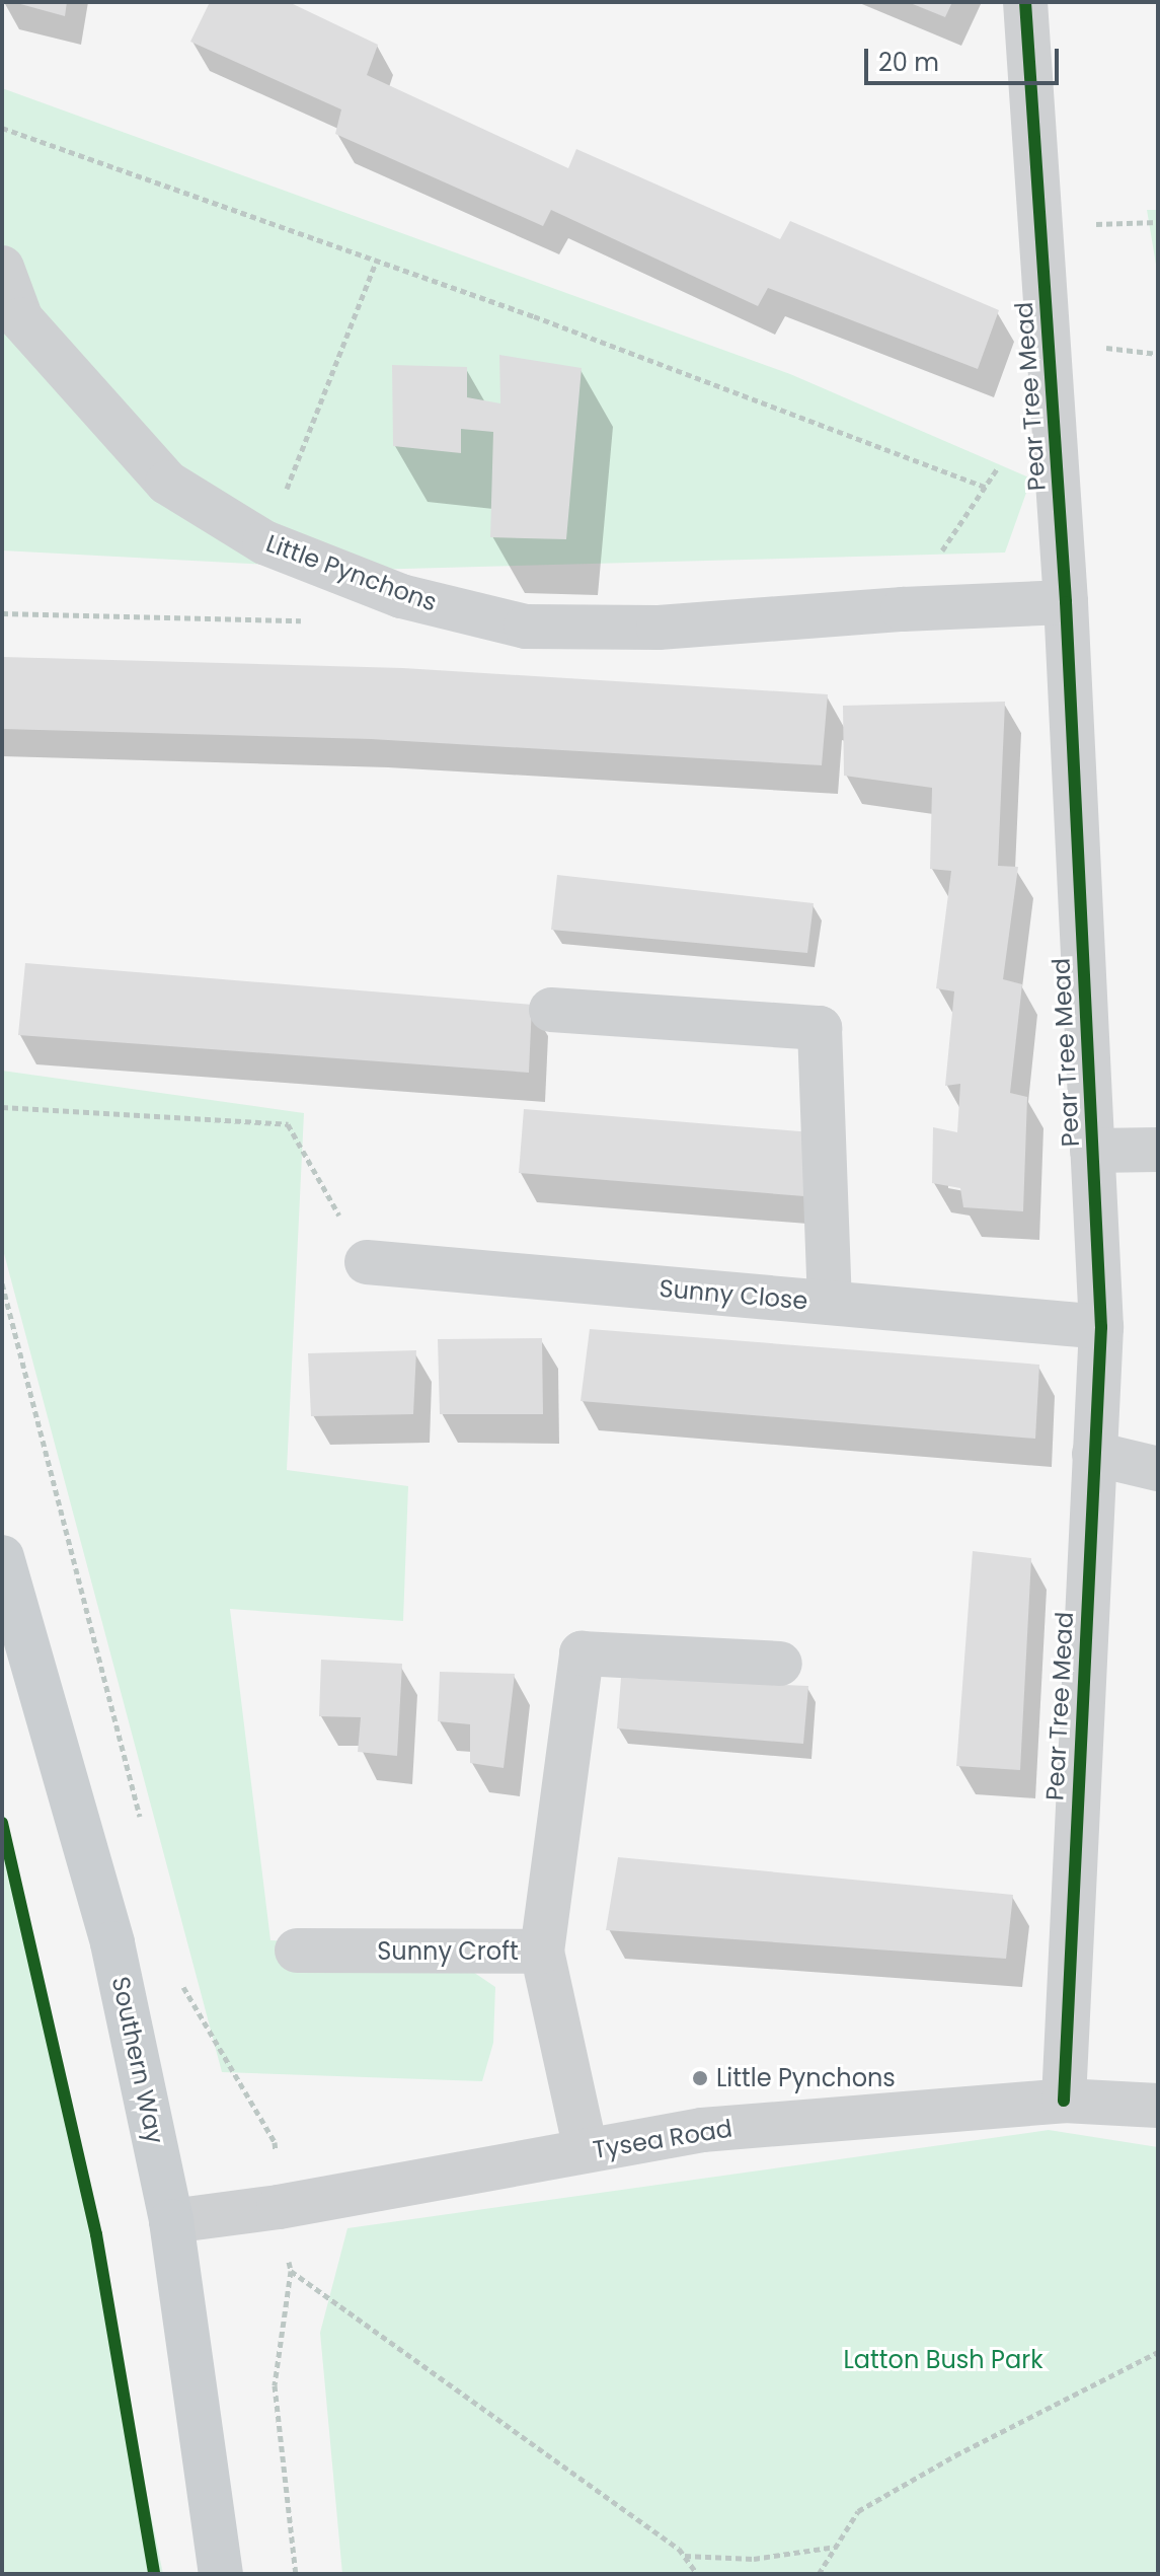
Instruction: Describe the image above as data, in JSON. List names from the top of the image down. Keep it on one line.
{"streets":{"main road":["Southern Way"],"street":["Pear Tree Mead","Little Pynchons","Sunny Close","Sunny Croft","Tysea Road"]},"crossings":[["Pear Tree Mead","Little Pynchons"],["Pear Tree Mead","Sunny Close"],["Pear Tree Mead","Tysea Road"],["Sunny Croft","Tysea Road"],["Southern Way","Tysea Road"]],"parks":["Latton Bush Park"],"places":["Little Pynchons"],"scale_bar":"20 m"}
